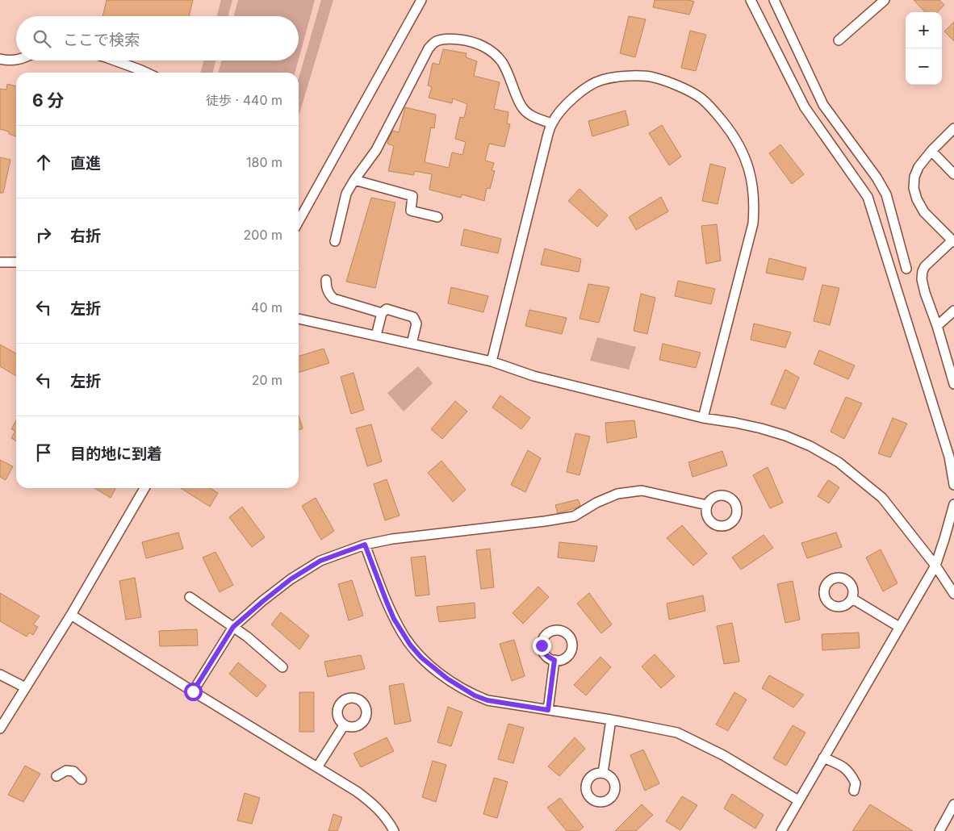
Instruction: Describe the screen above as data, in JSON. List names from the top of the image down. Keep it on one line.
{"page":{"map_buttons":["+","−"],"search":"ここで検索","heading":["6 分","徒歩 · 440 m"],"list":[["直進","180 m"],["右折","200 m"],["左折","40 m"],["左折","20 m"],"目的地に到着"]}}
